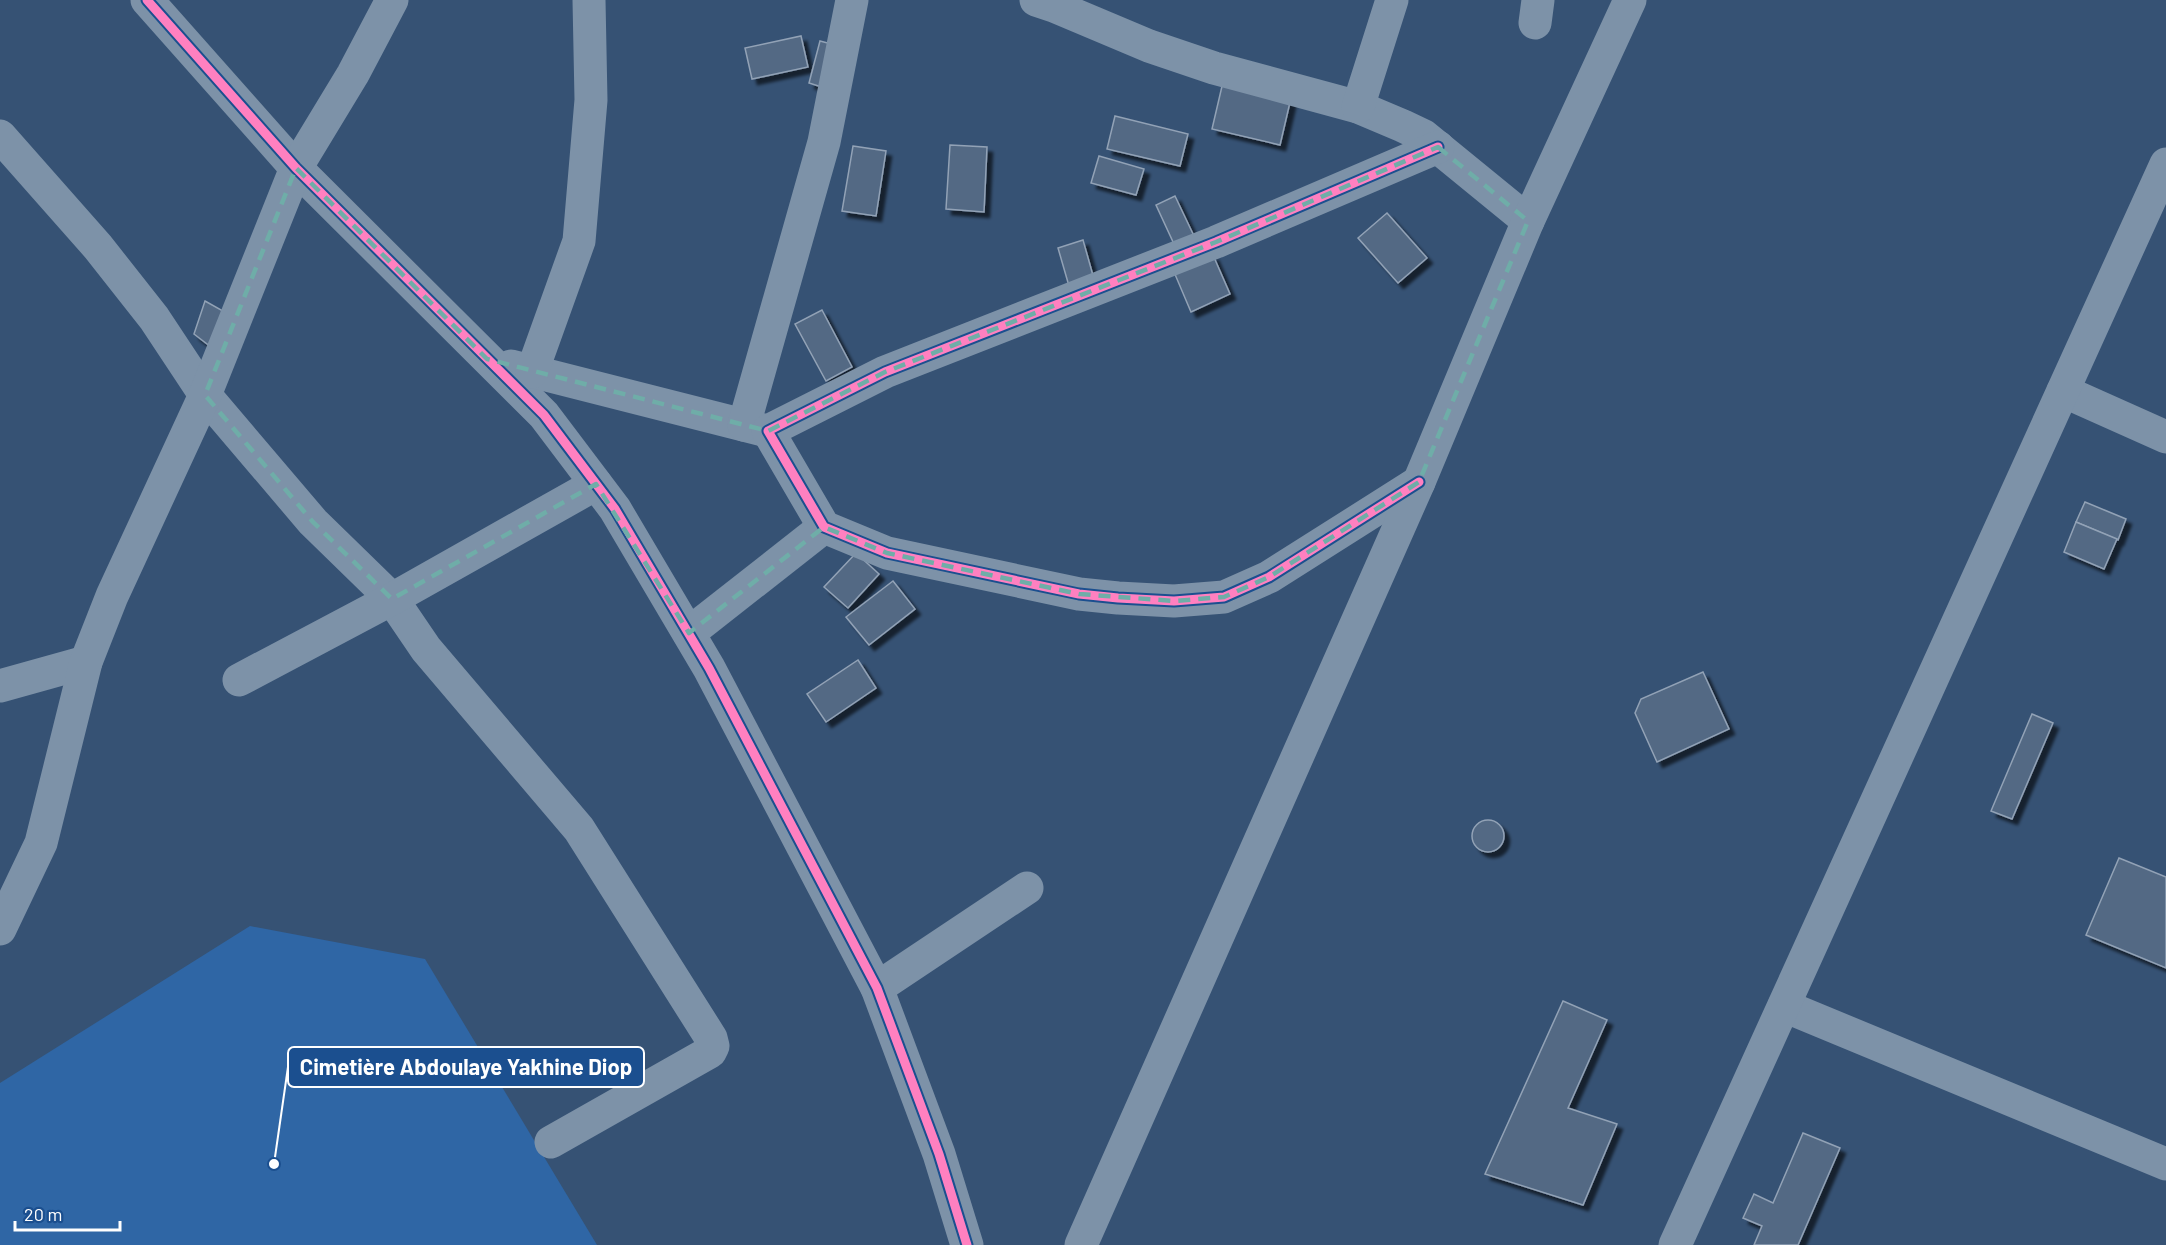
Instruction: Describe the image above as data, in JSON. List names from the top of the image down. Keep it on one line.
{"places":["Cimetière Abdoulaye Yakhine Diop"],"scale_bar":"20 m"}
